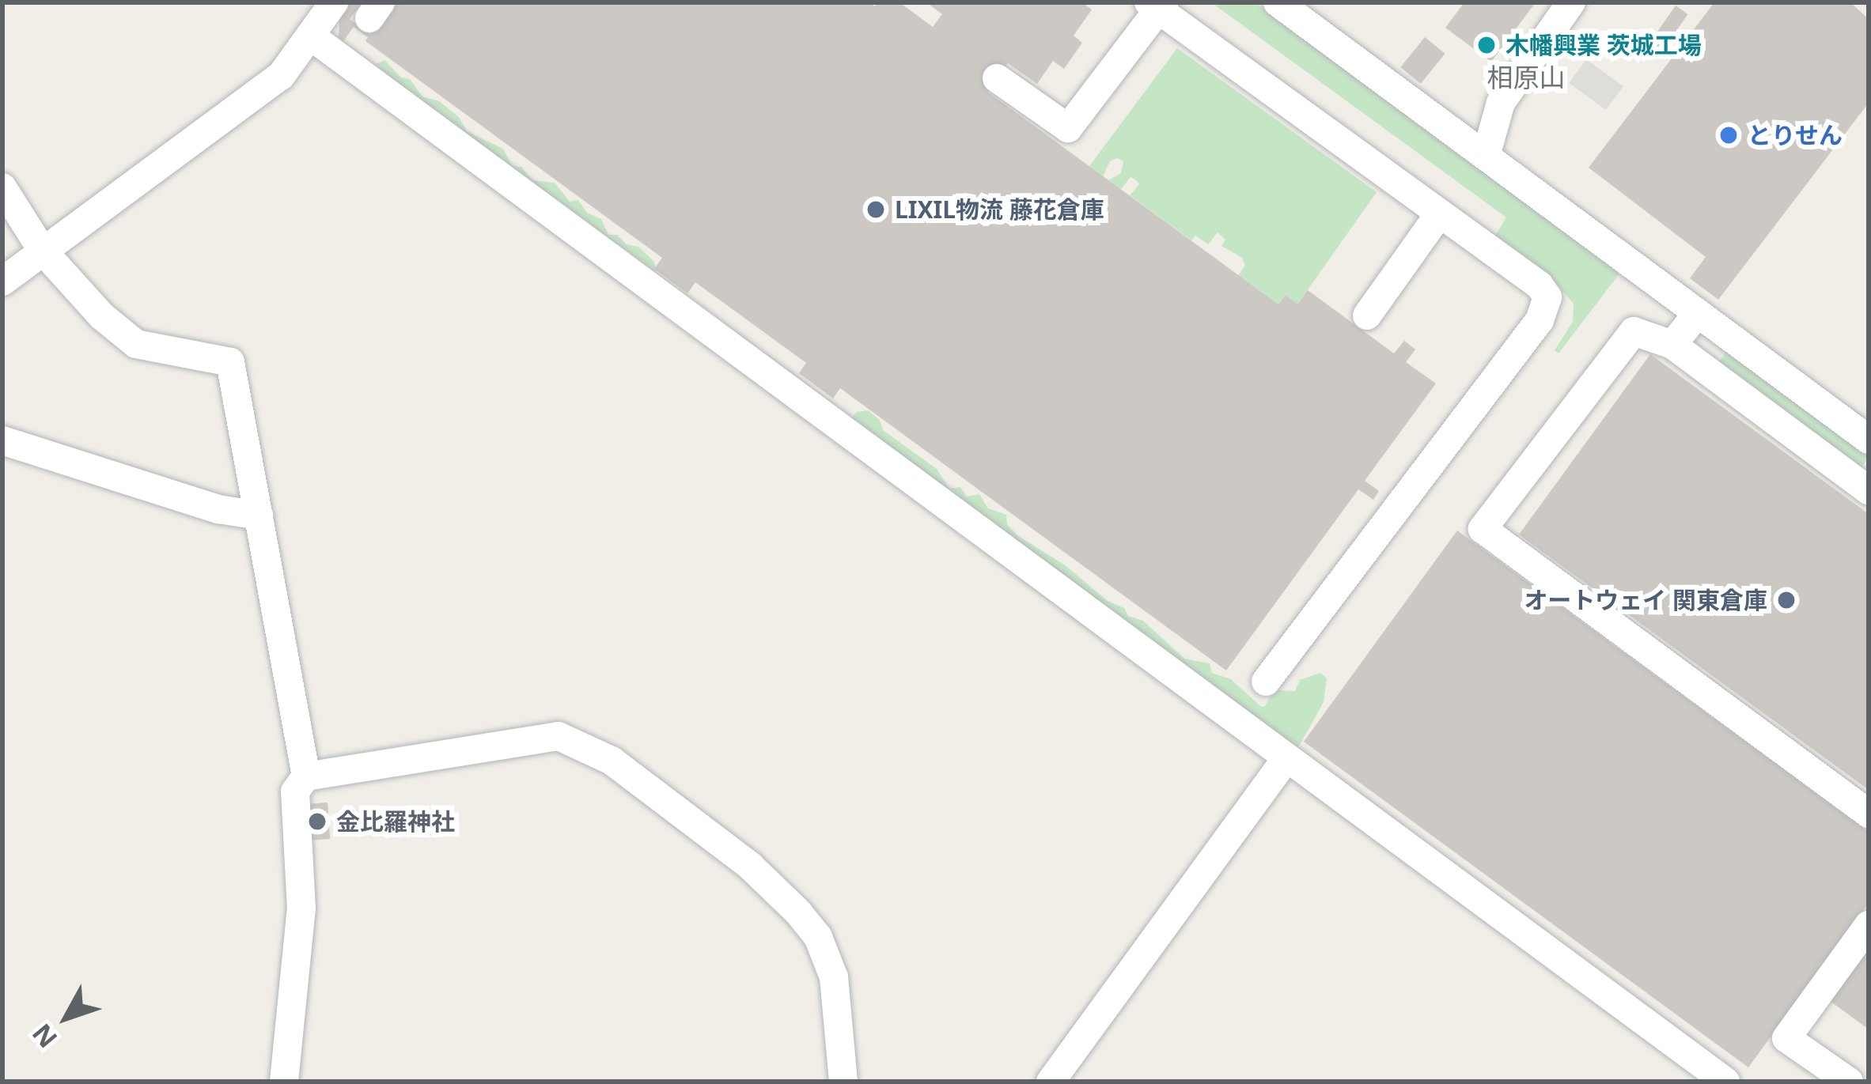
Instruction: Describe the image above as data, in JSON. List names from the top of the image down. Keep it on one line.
{"districts":["相原山"],"places":["木幡興業 茨城工場","とりせん","LIXIL物流 藤花倉庫","オートウェイ 関東倉庫","金比羅神社"],"north":"bottom left"}
